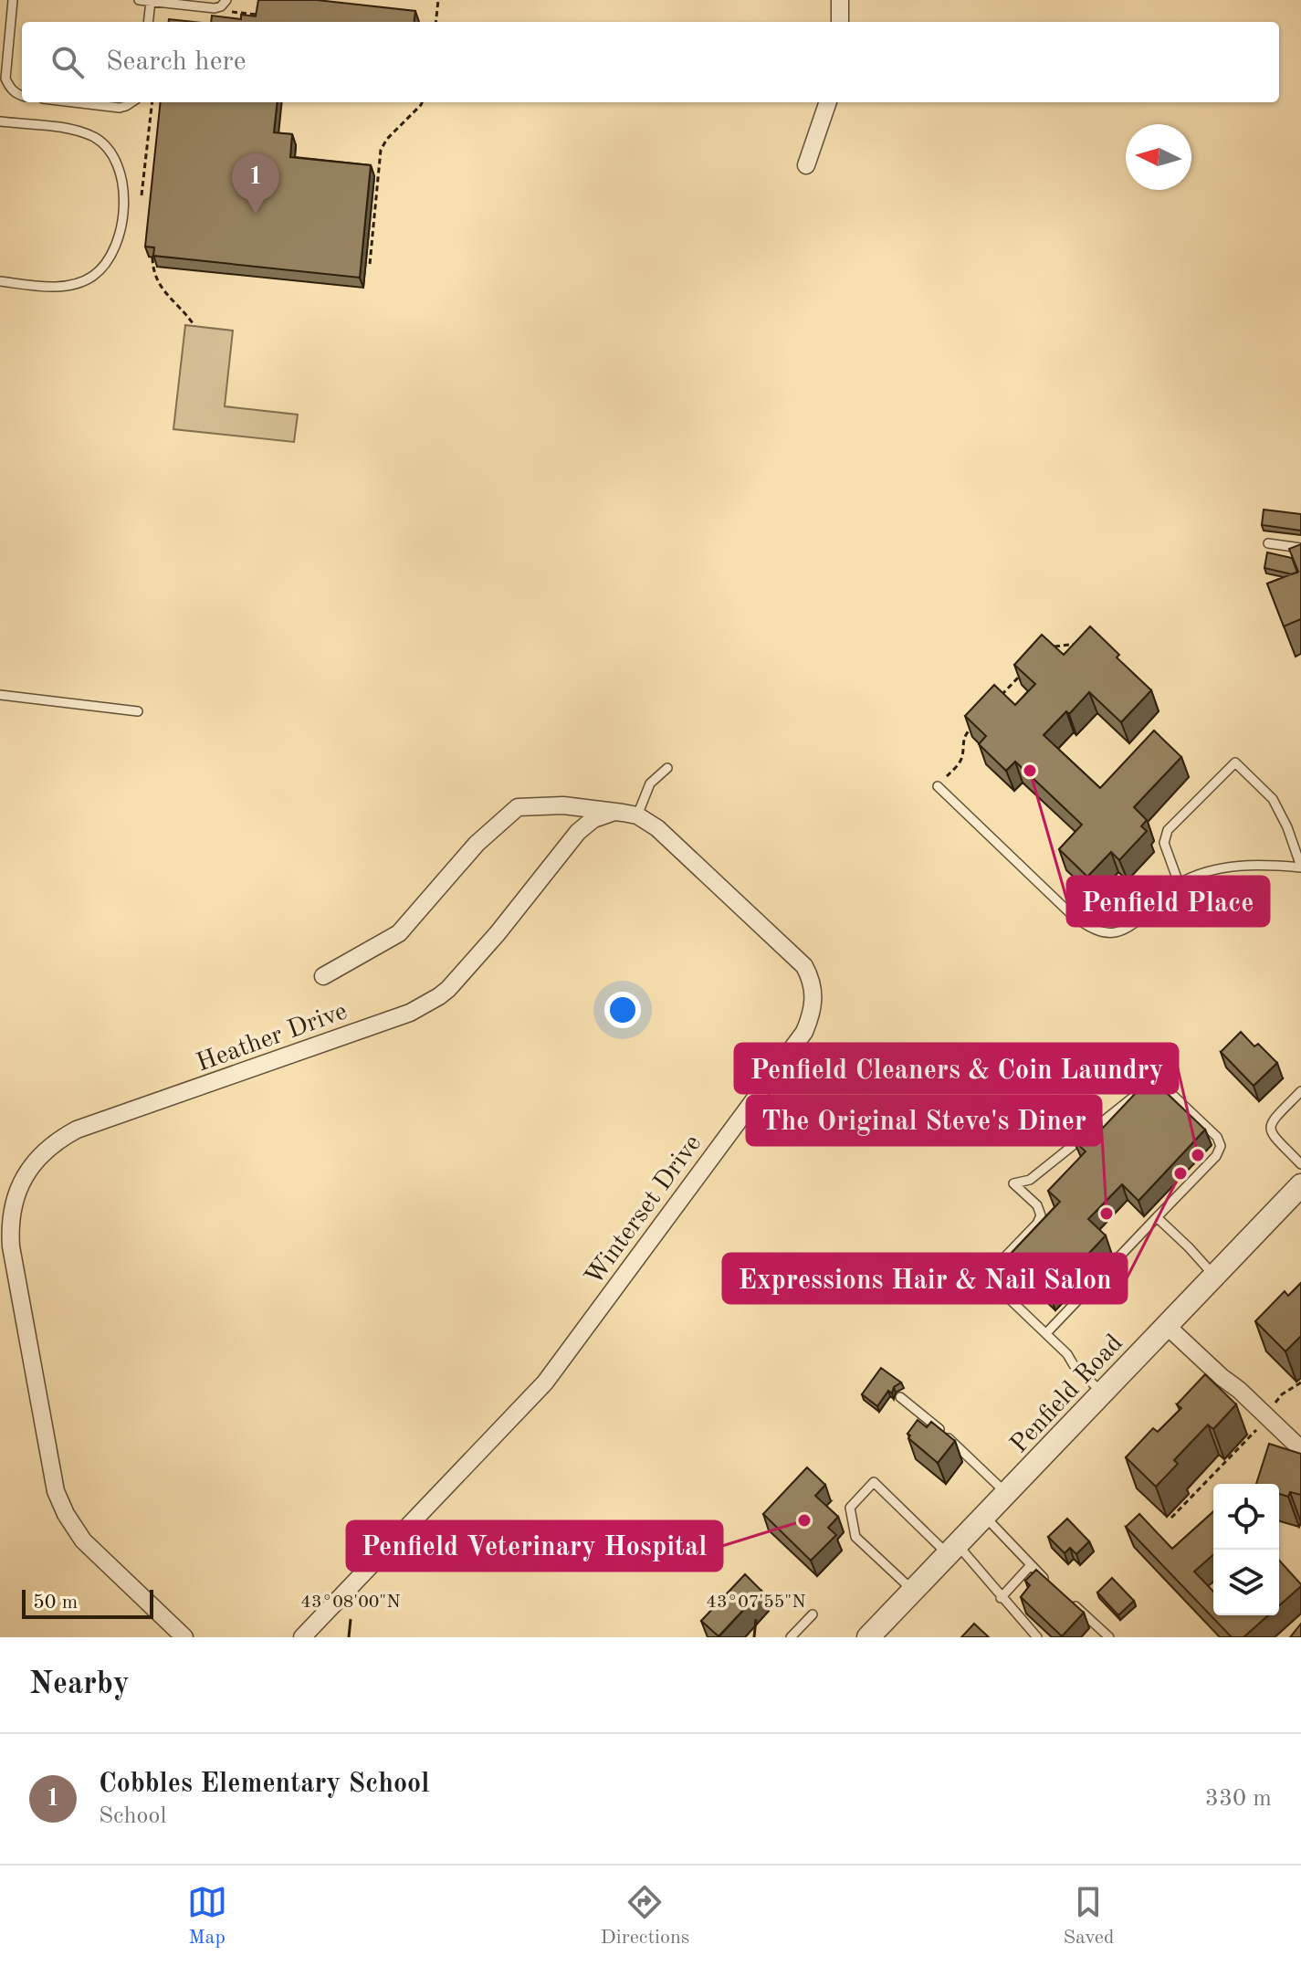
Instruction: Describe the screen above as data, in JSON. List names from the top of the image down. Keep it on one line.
{"streets":{"street":["Heather Drive","Winterset Drive","Penfield Road"]},"crossings":[["Heather Drive","Winterset Drive"]],"places":["Penfield Place","Penfield Cleaners & Coin Laundry","Expressions Hair & Nail Salon","The Original Steve's Diner","Penfield Veterinary Hospital"],"scale_bar":"50 m","north":"left","page":{"search":"Search here","pins":"1","scale":"50 m","heading":"Nearby","list":[{"mark":"1","name":"Cobbles Elementary School","note":"School","value":"330 m"}],"nav":["Map","Directions","Saved"]},"coordinates":["43°08'00\"N","43°07'55\"N"]}
